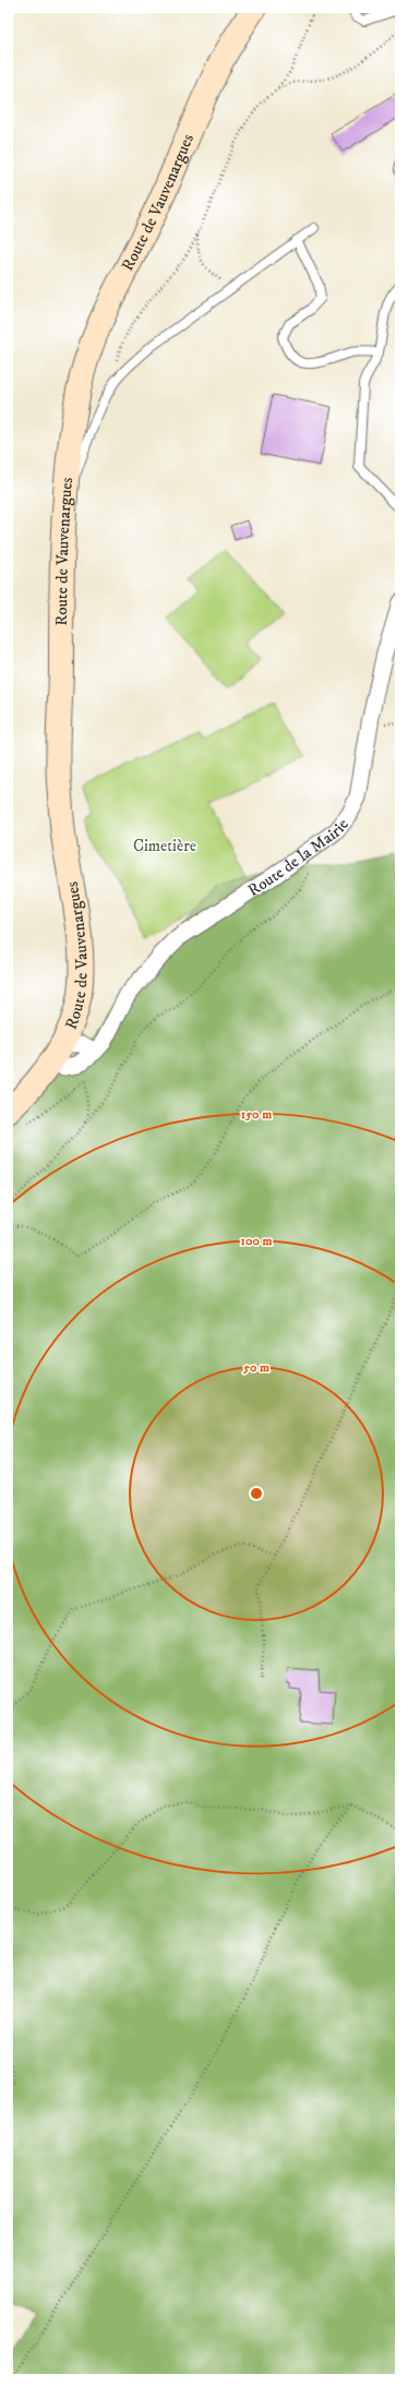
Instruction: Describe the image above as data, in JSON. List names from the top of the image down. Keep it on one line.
{"streets":{"main road":["Route de Vauvenargues"],"street":["Route de la Mairie"]},"crossings":[["Route de Vauvenargues","Route de la Mairie"]],"parks":["Cimetière"],"rings":["150 m","100 m","50 m"]}
